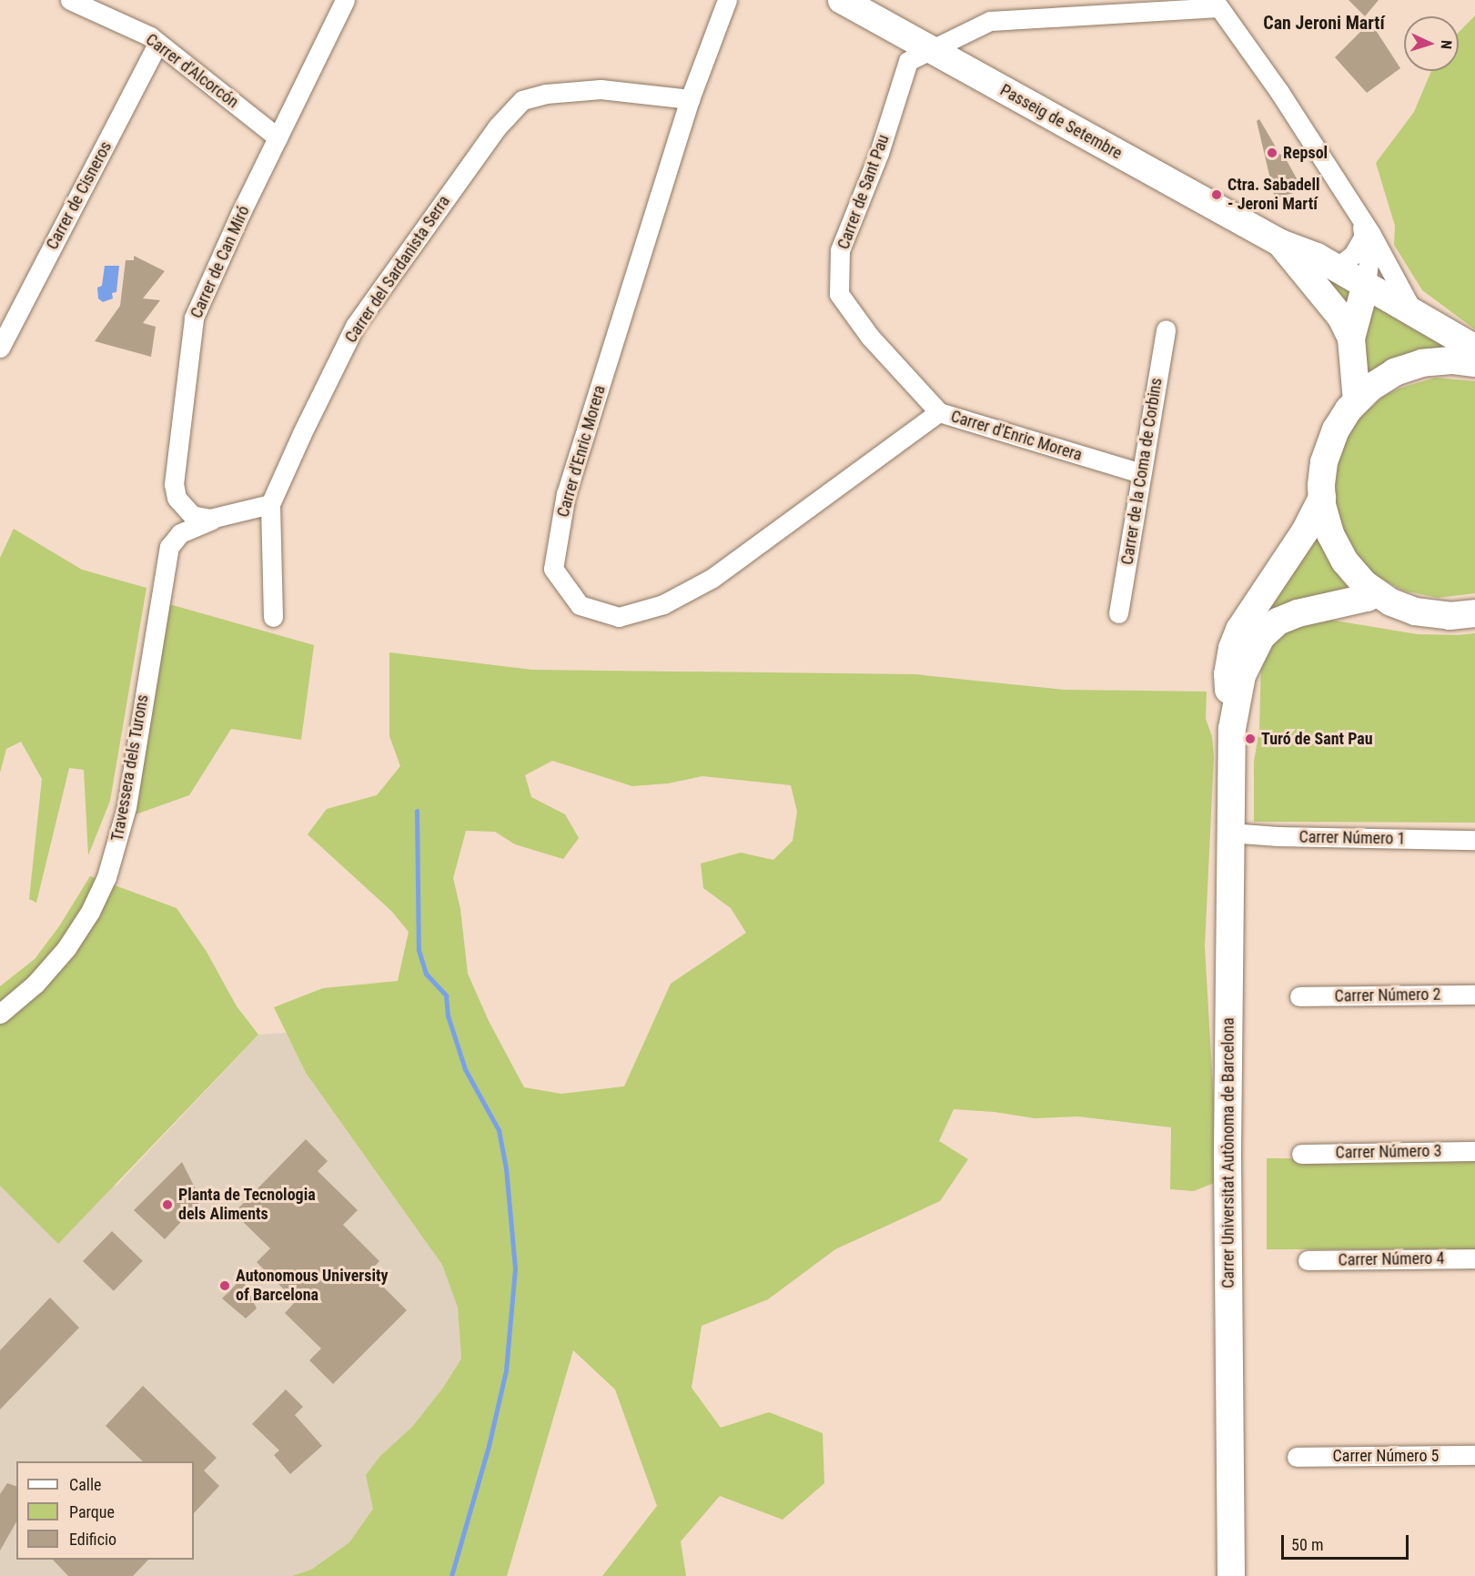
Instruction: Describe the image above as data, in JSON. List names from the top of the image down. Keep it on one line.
{"streets":{"street":["Carrer d'Alcorcón","Passeig de Setembre","Carrer de Sant Pau","Carrer de Cisneros","Carrer de Can Miró","Carrer del Sardanista Serra","Carrer d'Enric Morera","Carrer de la Coma de Corbins","Travessera dels Turons","Carrer Número 1","Carrer Número 2","Carrer Número 3","Carrer Universitat Autònoma de Barcelona","Carrer Número 4","Carrer Número 5"]},"crossings":[["Carrer d'Alcorcón","Carrer de Cisneros"],["Carrer d'Alcorcón","Carrer de Can Miró"],["Passeig de Setembre","Carrer de Sant Pau"],["Carrer de Sant Pau","Carrer d'Enric Morera"],["Carrer de Can Miró","Carrer del Sardanista Serra"],["Carrer de Can Miró","Travessera dels Turons"],["Carrer del Sardanista Serra","Carrer d'Enric Morera"],["Carrer d'Enric Morera","Carrer de la Coma de Corbins"],["Carrer Número 1","Carrer Universitat Autònoma de Barcelona"]],"districts":["Can Jeroni Martí"],"places":["Repsol","Ctra. Sabadell - Jeroni Martí","Turó de Sant Pau","Planta de Tecnologia dels Aliments","Autonomous University of Barcelona"],"legend":["Calle","Parque","Edificio"],"scale_bar":"50 m","north":"right"}
